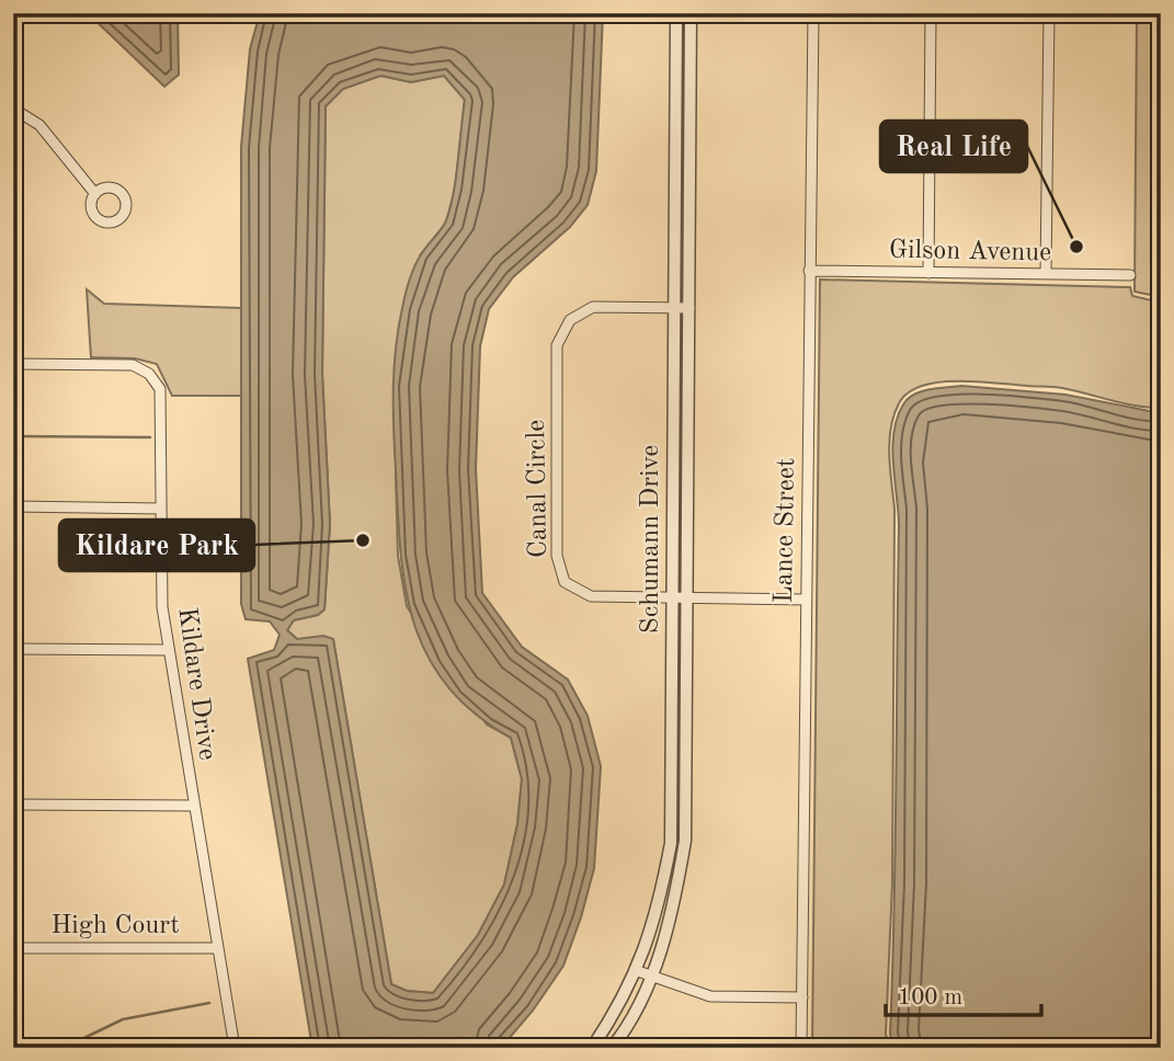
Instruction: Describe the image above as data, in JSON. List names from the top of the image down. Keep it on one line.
{"streets":{"street":["Gilson Avenue","Canal Circle","Lance Street","Schumann Drive","Kildare Drive","High Court"]},"crossings":[["Gilson Avenue","Lance Street"],["Canal Circle","Lance Street"],["Canal Circle","Schumann Drive"],["Kildare Drive","High Court"]],"places":["Real Life","Kildare Park"],"scale_bar":"100 m"}
